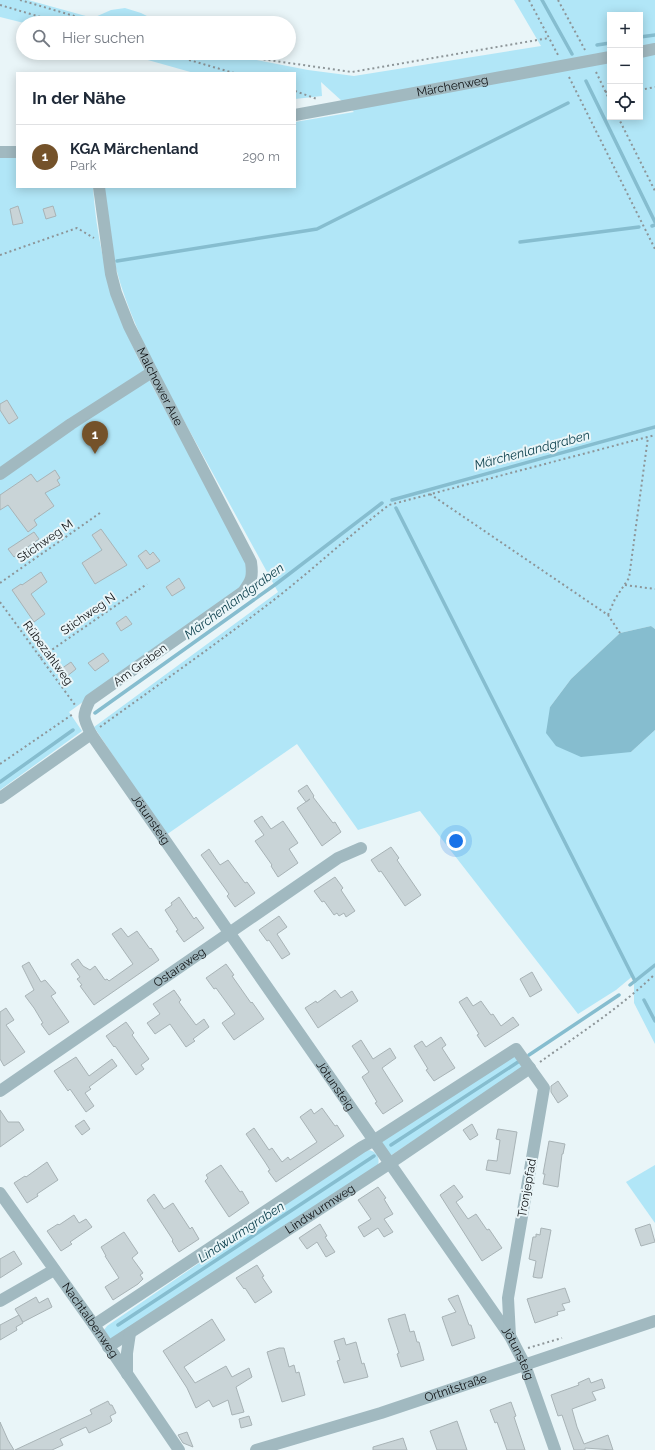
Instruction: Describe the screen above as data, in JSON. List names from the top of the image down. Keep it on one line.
{"streets":{"street":["Märchenweg","Malchower Aue","Am Graben","Jötunsteig","Ostaraweg","Tronjepfad","Lindwurmweg","Nachtalbenweg","Ortnitstraße"],"path":["Stichweg M","Stichweg N","Rübezahlweg"]},"crossings":[["Malchower Aue","Am Graben"],["Stichweg N","Rübezahlweg"],["Rübezahlweg","Am Graben"],["Jötunsteig","Ostaraweg"],["Jötunsteig","Tronjepfad"],["Jötunsteig","Lindwurmweg"],["Jötunsteig","Ortnitstraße"],["Tronjepfad","Lindwurmweg"],["Lindwurmweg","Nachtalbenweg"]],"water":["Märchenlandgraben","Lindwurmgraben"],"page":{"map_buttons":["+","−"],"search":"Hier suchen","heading":"In der Nähe","list":[{"mark":"1","name":"KGA Märchenland","note":"Park","value":"290 m"}],"pins":"1"}}
